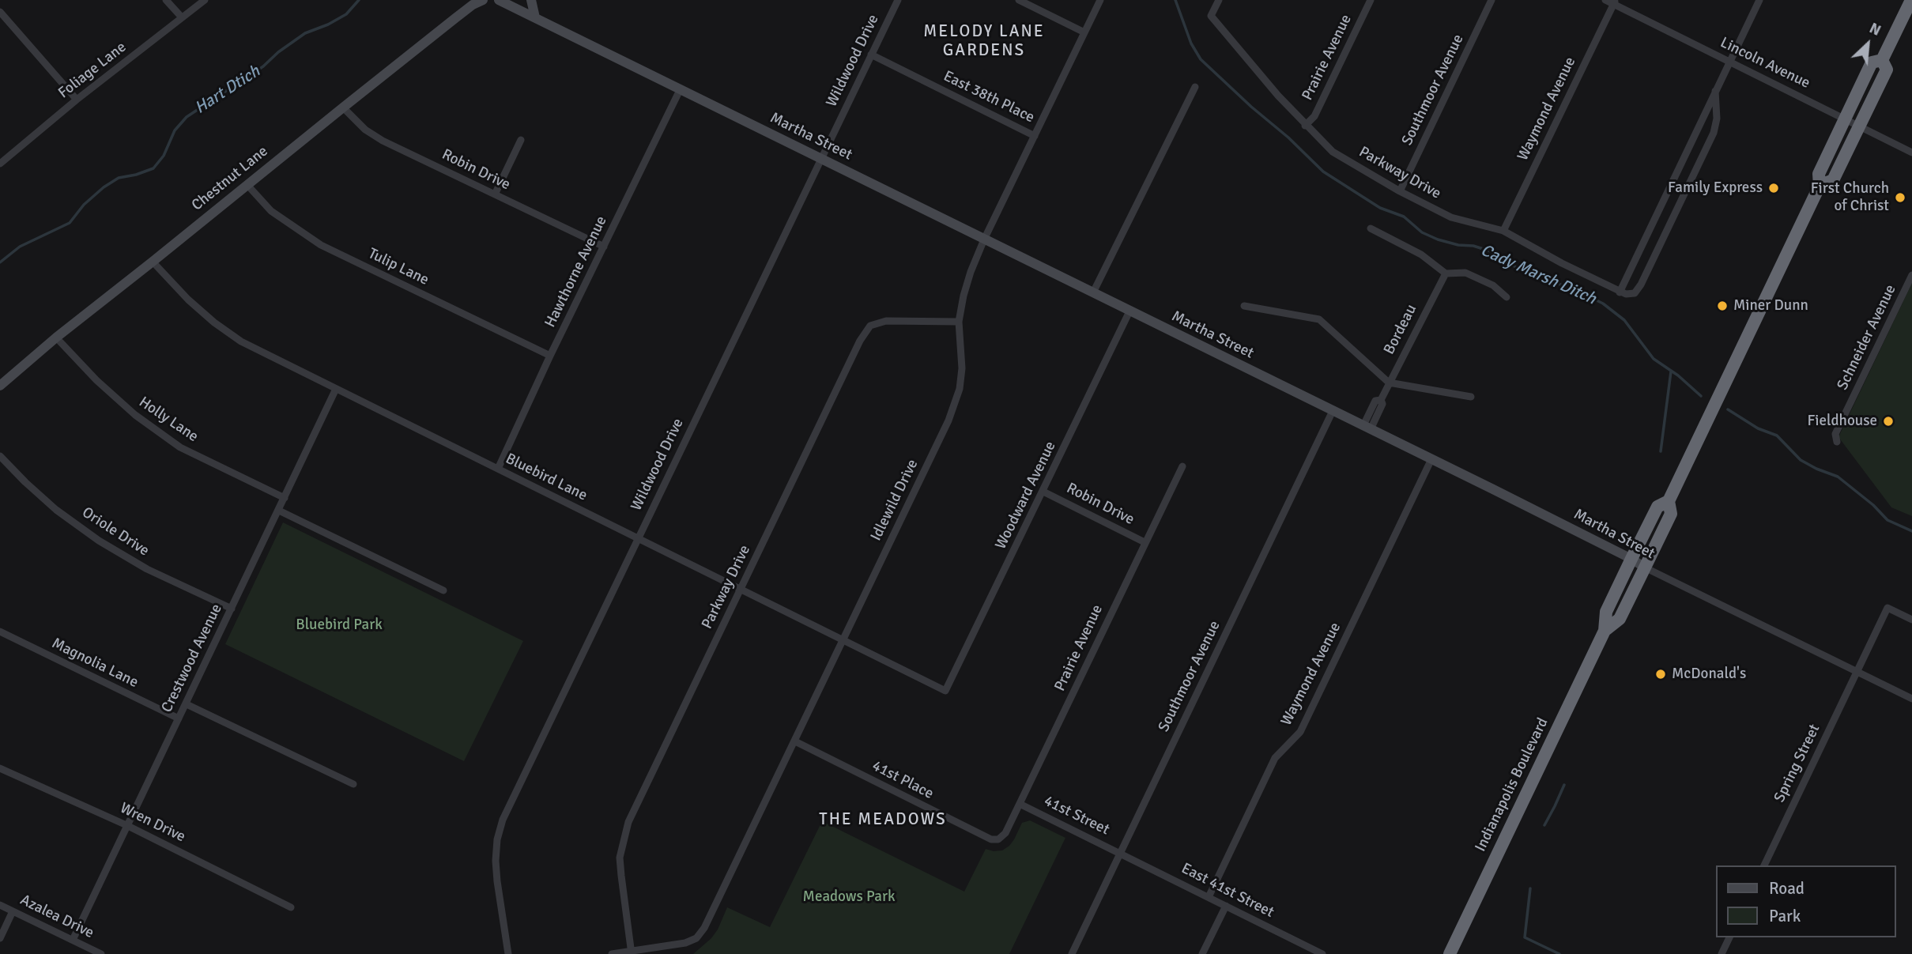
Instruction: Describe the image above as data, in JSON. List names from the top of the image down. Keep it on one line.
{"streets":{"highway":["Indianapolis Boulevard"],"street":["Prairie Avenue","Wildwood Drive","Lincoln Avenue","Foliage Lane","Southmoor Avenue","East 38th Place","Waymond Avenue","Martha Street","Robin Drive","Parkway Drive","Chestnut Lane","Tulip Lane","Hawthorne Avenue","Bordeau","Schneider Avenue","Holly Lane","Bluebird Lane","Woodward Avenue","Idlewild Drive","Oriole Drive","Crestwood Avenue","Magnolia Lane","Spring Street","41st Place","41st Street","Wren Drive","East 41st Street","Azalea Drive"]},"crossings":[["Prairie Avenue","Robin Drive"],["Prairie Avenue","Parkway Drive"],["Prairie Avenue","41st Place"],["Prairie Avenue","41st Street"],["Wildwood Drive","East 38th Place"],["Wildwood Drive","Martha Street"],["Wildwood Drive","Bluebird Lane"],["Lincoln Avenue","Waymond Avenue"],["Lincoln Avenue","Indianapolis Boulevard"],["Southmoor Avenue","Martha Street"],["Southmoor Avenue","Parkway Drive"],["Southmoor Avenue","41st Street"],["Southmoor Avenue","East 41st Street"],["East 38th Place","Idlewild Drive"],["Waymond Avenue","Martha Street"],["Waymond Avenue","Parkway Drive"],["Waymond Avenue","East 41st Street"],["Martha Street","Hawthorne Avenue"],["Martha Street","Bordeau"],["Martha Street","Woodward Avenue"],["Martha Street","Idlewild Drive"],["Martha Street","Spring Street"],["Martha Street","Indianapolis Boulevard"],["Robin Drive","Chestnut Lane"],["Robin Drive","Hawthorne Avenue"],["Robin Drive","Woodward Avenue"],["Parkway Drive","Bluebird Lane"],["Parkway Drive","Idlewild Drive"],["Chestnut Lane","Tulip Lane"],["Chestnut Lane","Holly Lane"],["Chestnut Lane","Bluebird Lane"],["Tulip Lane","Hawthorne Avenue"],["Hawthorne Avenue","Bluebird Lane"],["Holly Lane","Crestwood Avenue"],["Bluebird Lane","Woodward Avenue"],["Bluebird Lane","Idlewild Drive"],["Bluebird Lane","Crestwood Avenue"],["Idlewild Drive","41st Place"],["Oriole Drive","Crestwood Avenue"],["Crestwood Avenue","Magnolia Lane"],["Crestwood Avenue","Wren Drive"],["Crestwood Avenue","Azalea Drive"],["41st Street","East 41st Street"]],"districts":["MELODY LANE GARDENS","THE MEADOWS"],"water":["Hart Dtich","Cady Marsh Ditch"],"parks":["Bluebird Park","Meadows Park"],"places":["Family Express","First Church of Christ","Miner Dunn","Fieldhouse","McDonald's"],"legend":["Road","Park"],"north":"top right"}
